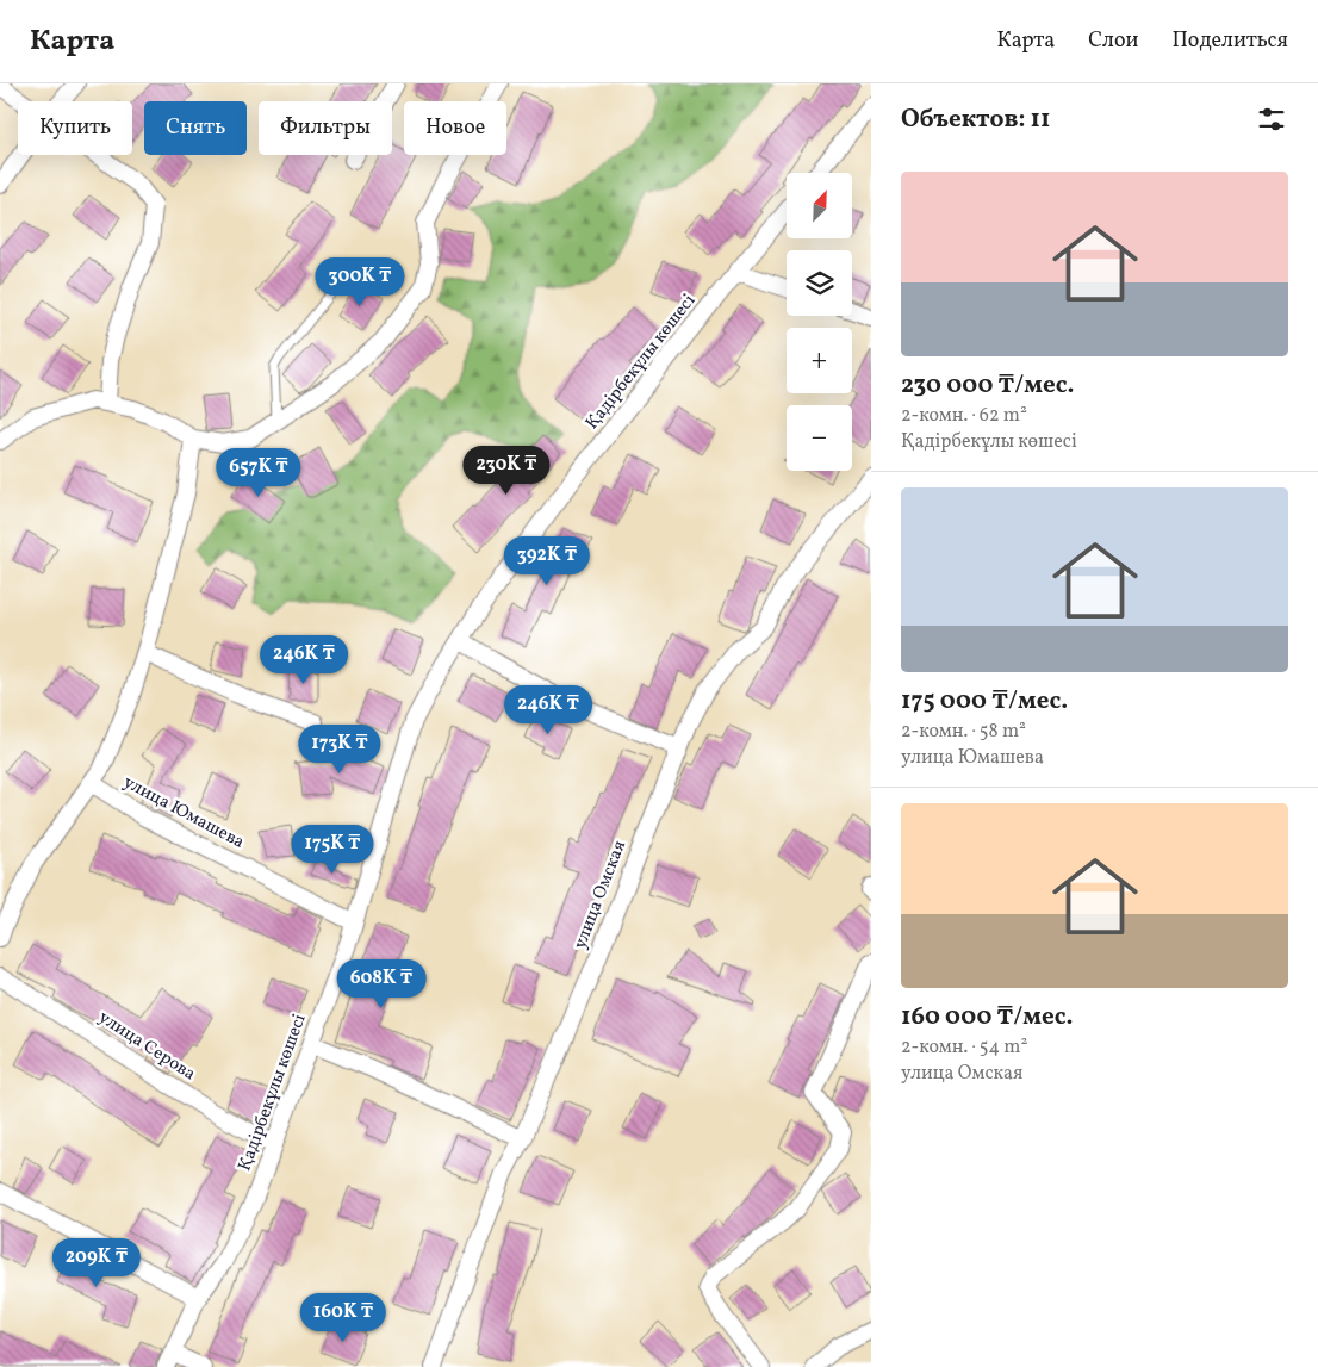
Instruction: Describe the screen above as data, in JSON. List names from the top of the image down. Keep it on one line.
{"streets":{"street":["Қадірбекұлы көшесі","улица Юмашева","улица Омская","улица Серова"]},"crossings":[["Қадірбекұлы көшесі","улица Юмашева"],["Қадірбекұлы көшесі","улица Серова"]],"north":"top right","page":{"header":"Карта","nav":["Карта","Слои","Поделиться"],"heading":"Объектов: 11","chip":["Купить","Снять","Фильтры","Новое"],"list":[{"name":"230 000 ₸/мес.","note":"2-комн. · 62 m² · Қадірбекұлы көшесі"},{"name":"175 000 ₸/мес.","note":"2-комн. · 58 m² · улица Юмашева"},{"name":"160 000 ₸/мес.","note":"2-комн. · 54 m² · улица Омская"}],"map_buttons":["+","−"],"price":["300K ₸","230K ₸","657K ₸","392K ₸","246K ₸","246K ₸","173K ₸","175K ₸","608K ₸","209K ₸","160K ₸"]}}
